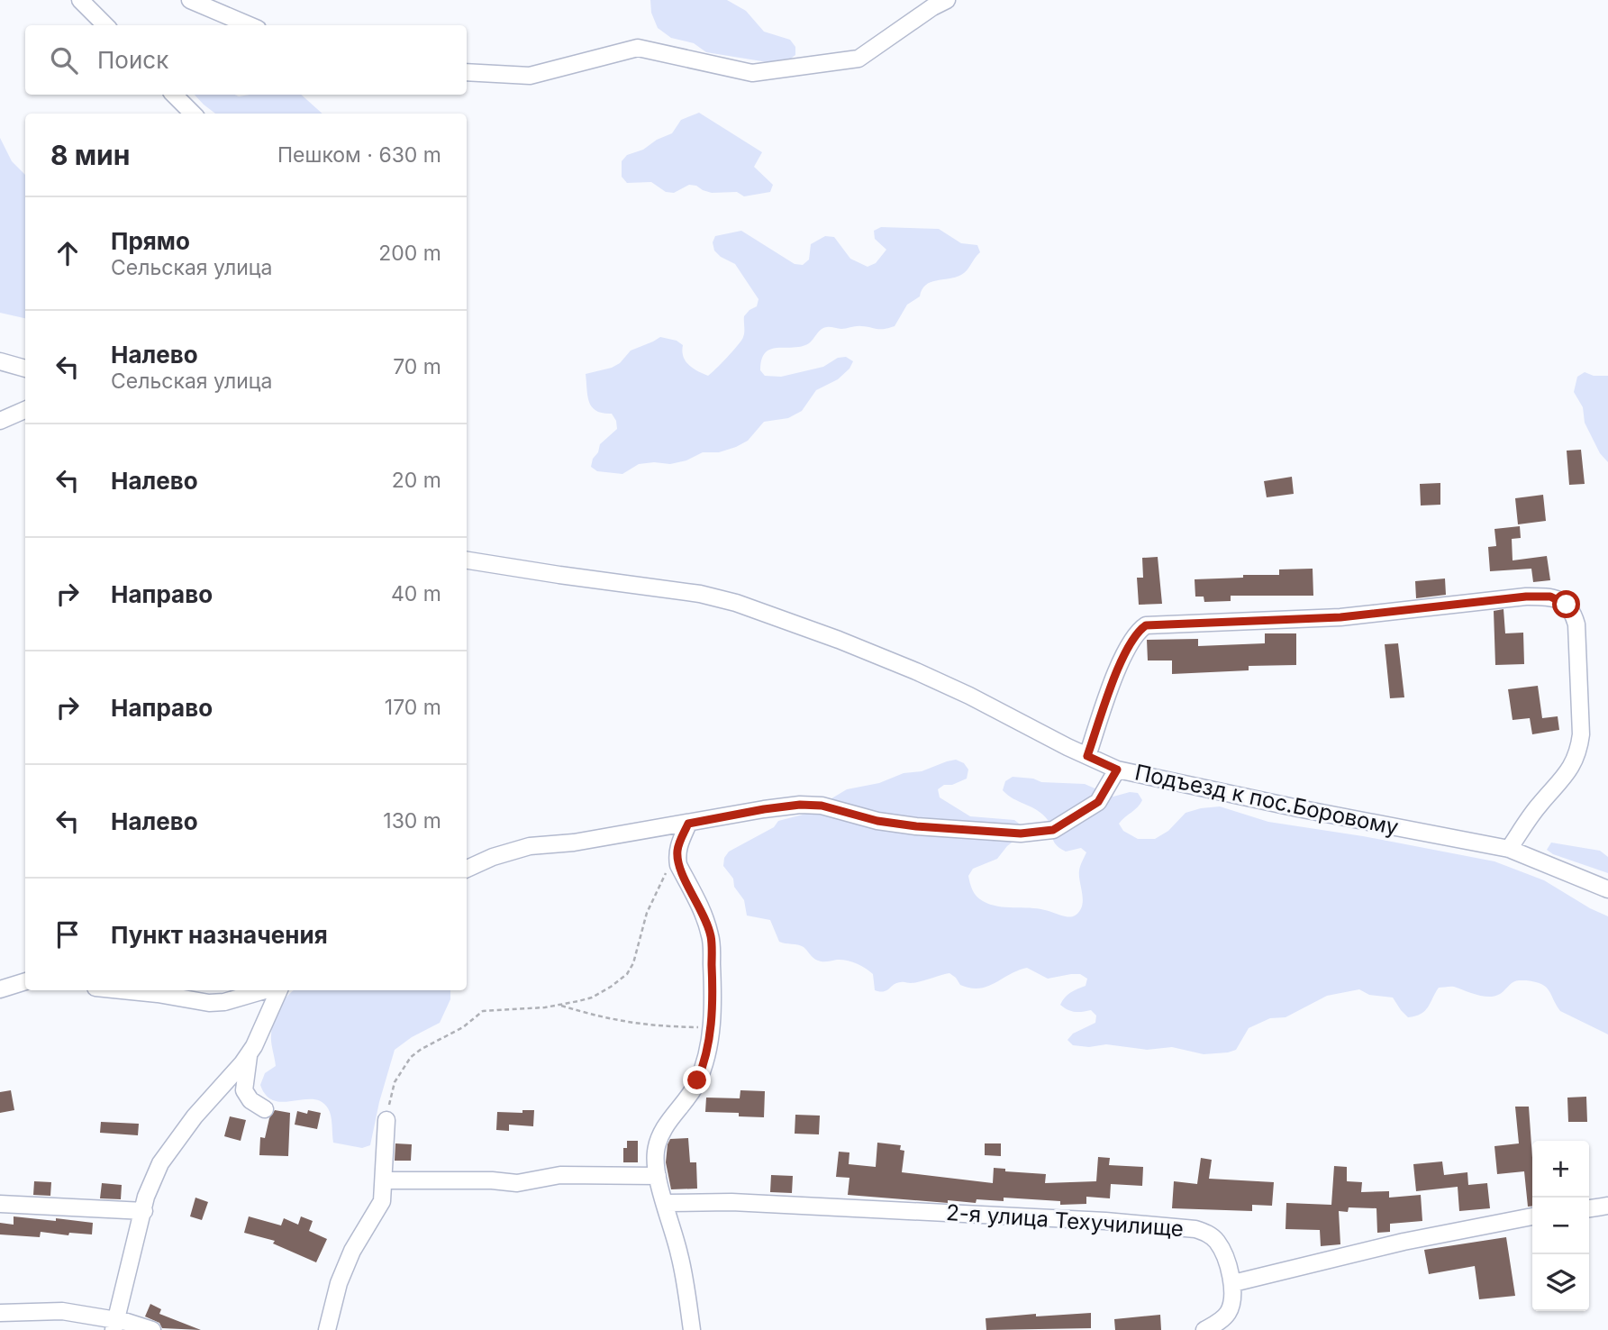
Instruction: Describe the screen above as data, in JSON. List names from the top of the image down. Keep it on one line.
{"streets":{"street":["Подъезд к пос.Боровому","2-я улица Техучилище"]},"page":{"search":"Поиск","heading":["8 мин","Пешком · 630 m"],"list":[["Прямо","Сельская улица","200 m"],["Налево","Сельская улица","70 m"],["Налево","20 m"],["Направо","40 m"],["Направо","170 m"],["Налево","130 m"],"Пункт назначения"],"map_buttons":["+","−"]}}
